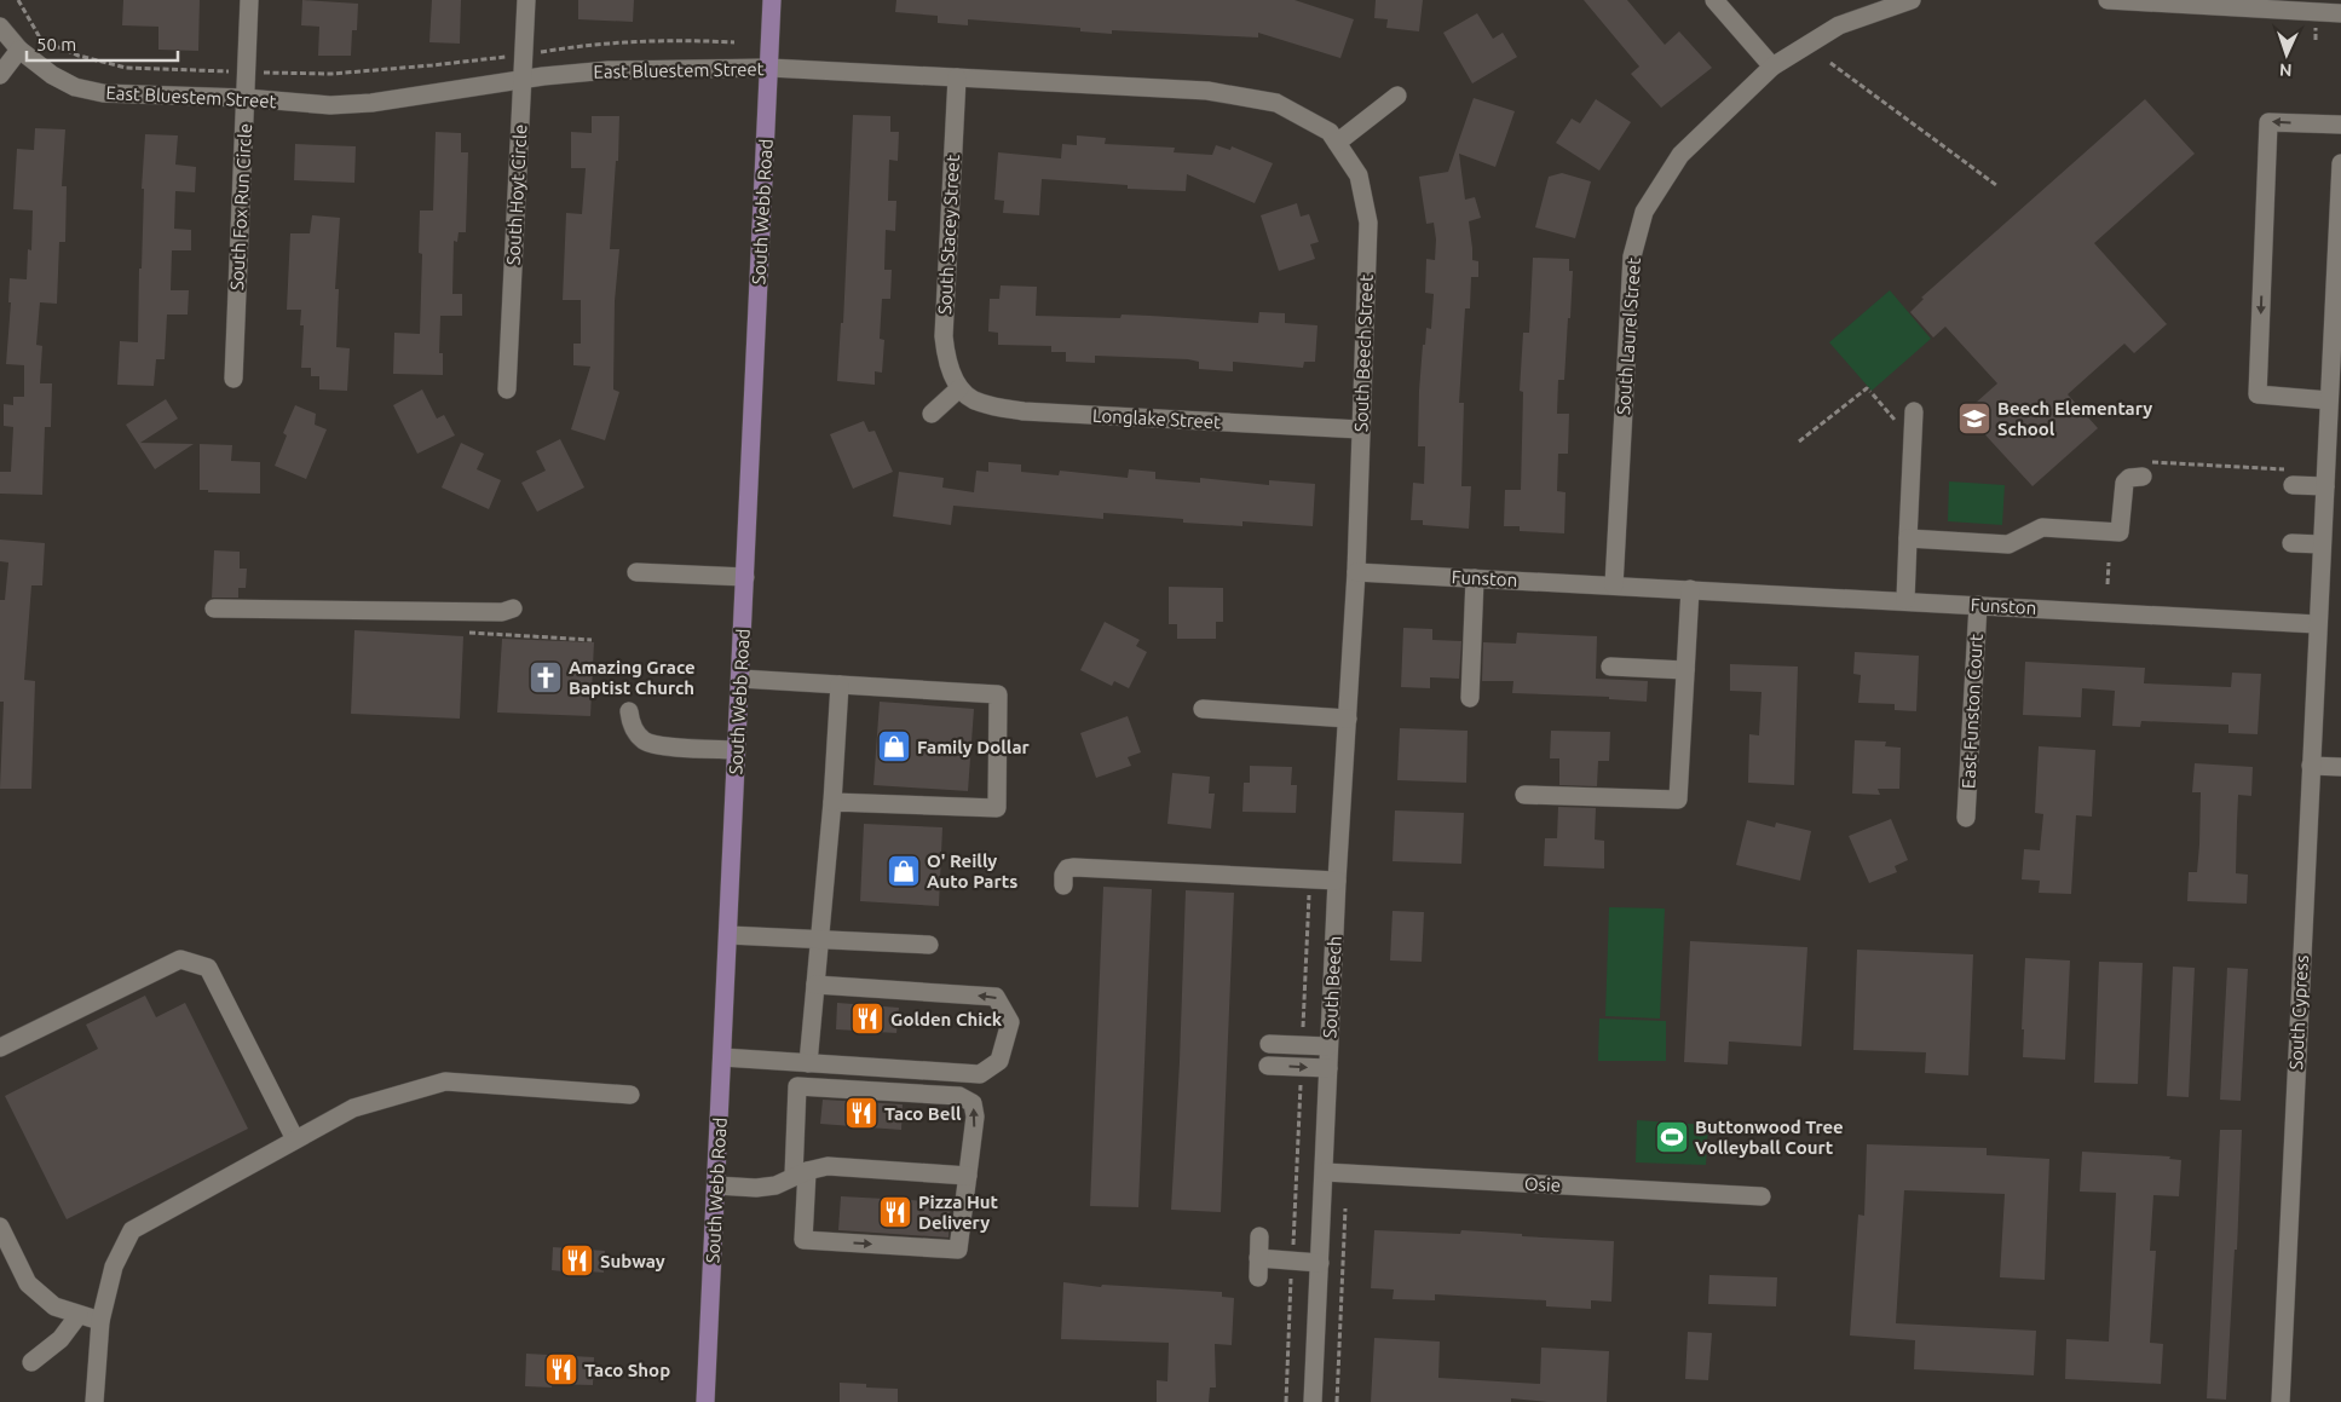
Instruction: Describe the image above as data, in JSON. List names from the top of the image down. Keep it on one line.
{"streets":{"main road":["South Webb Road"],"street":["East Bluestem Street","South Hoyt Circle","South Fox Run Circle","South Stacey Street","South Laurel Street","South Beech Street","Longlake Street","Funston","East Funston Court","South Beech","South Cypress","Osie"]},"crossings":[["East Bluestem Street","South Hoyt Circle"],["East Bluestem Street","South Fox Run Circle"],["East Bluestem Street","South Webb Road"],["East Bluestem Street","South Stacey Street"],["East Bluestem Street","South Beech Street"],["South Stacey Street","Longlake Street"],["South Laurel Street","Funston"],["South Beech Street","Longlake Street"],["South Beech Street","Funston"],["South Beech Street","South Beech"],["Funston","East Funston Court"],["Funston","South Beech"],["Funston","South Cypress"],["South Beech","Osie"]],"places":{"school or university":["Beech Elementary School"],"church":["Amazing Grace Baptist Church"],"shop":["Family Dollar","O' Reilly Auto Parts"],"restaurant":["Golden Chick","Taco Bell","Pizza Hut Delivery","Subway","Taco Shop"],"sports":["Buttonwood Tree Volleyball Court"]},"scale_bar":"50 m","north":"bottom"}
